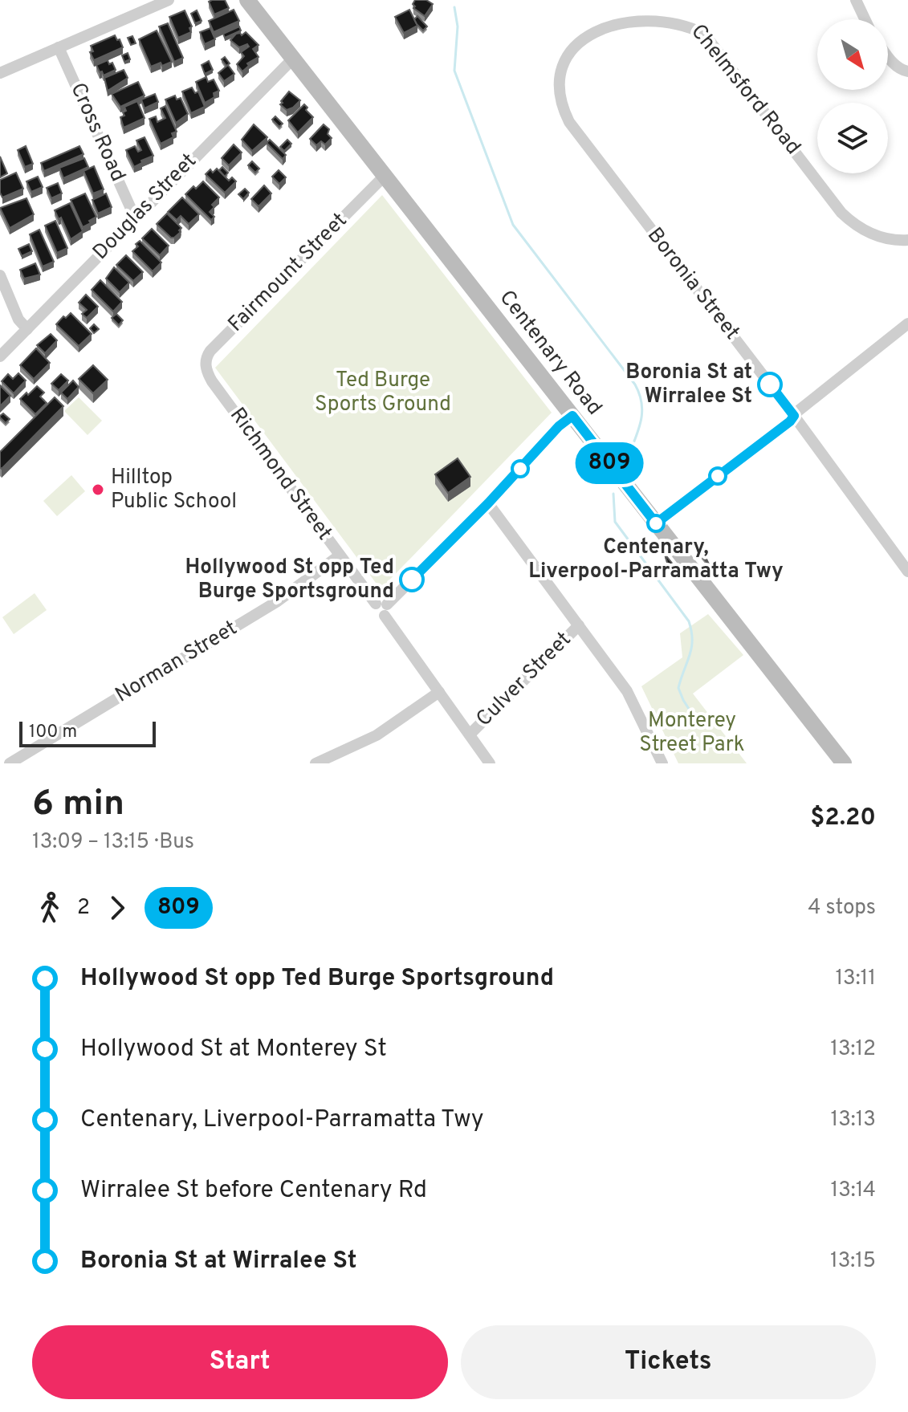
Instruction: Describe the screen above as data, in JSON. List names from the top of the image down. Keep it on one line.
{"streets":{"main road":["Centenary Road"],"street":["Chelmsford Road","Cross Road","Douglas Street","Fairmount Street","Boronia Street","Richmond Street","Norman Street","Culver Street"]},"crossings":[["Cross Road","Douglas Street"],["Douglas Street","Centenary Road"],["Fairmount Street","Centenary Road"],["Fairmount Street","Richmond Street"],["Richmond Street","Norman Street"],["Richmond Street","Culver Street"]],"parks":["Ted Burge Sports Ground","Monterey Street Park"],"places":["Boronia St at Wirralee St","Hilltop Public School","Centenary, Liverpool-Parramatta Twy","Hollywood St opp Ted Burge Sportsground"],"lines":["bus line 809"],"scale_bar":"100 m","north":"bottom right","page":{"on_map":"809","scale":"100 m","heading":["6 min","13:09 – 13:15 · Bus","$2.20"],"legs":["2","809","4 stops"],"list":[{"name":"Hollywood St opp Ted Burge Sportsground","value":"13:11"},{"name":"Hollywood St at Monterey St","value":"13:12"},{"name":"Centenary, Liverpool-Parramatta Twy","value":"13:13"},{"name":"Wirralee St before Centenary Rd","value":"13:14"},{"name":"Boronia St at Wirralee St","value":"13:15"}],"buttons":["Start","Tickets"]}}
